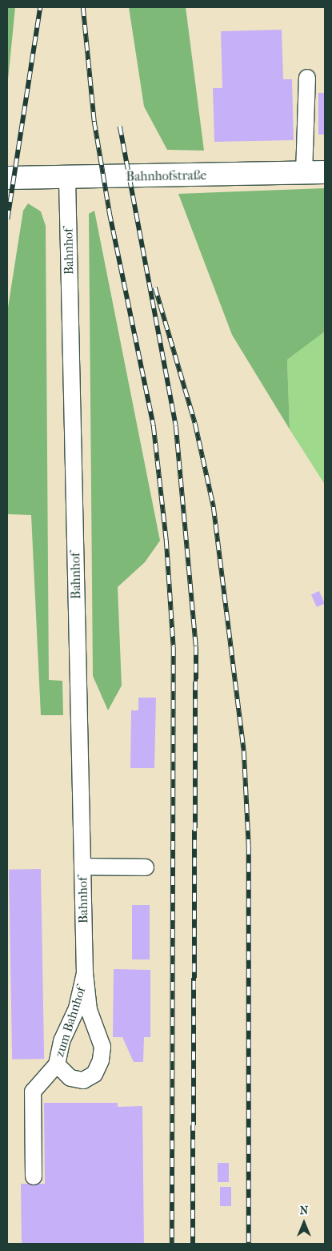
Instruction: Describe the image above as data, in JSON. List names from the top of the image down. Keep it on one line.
{"streets":{"main road":["Bahnhofstraße"],"lane":["Bahnhof","zum Bahnhof"]},"crossings":[["Bahnhofstraße","Bahnhof"],["Bahnhof","zum Bahnhof"]],"north":"top"}
